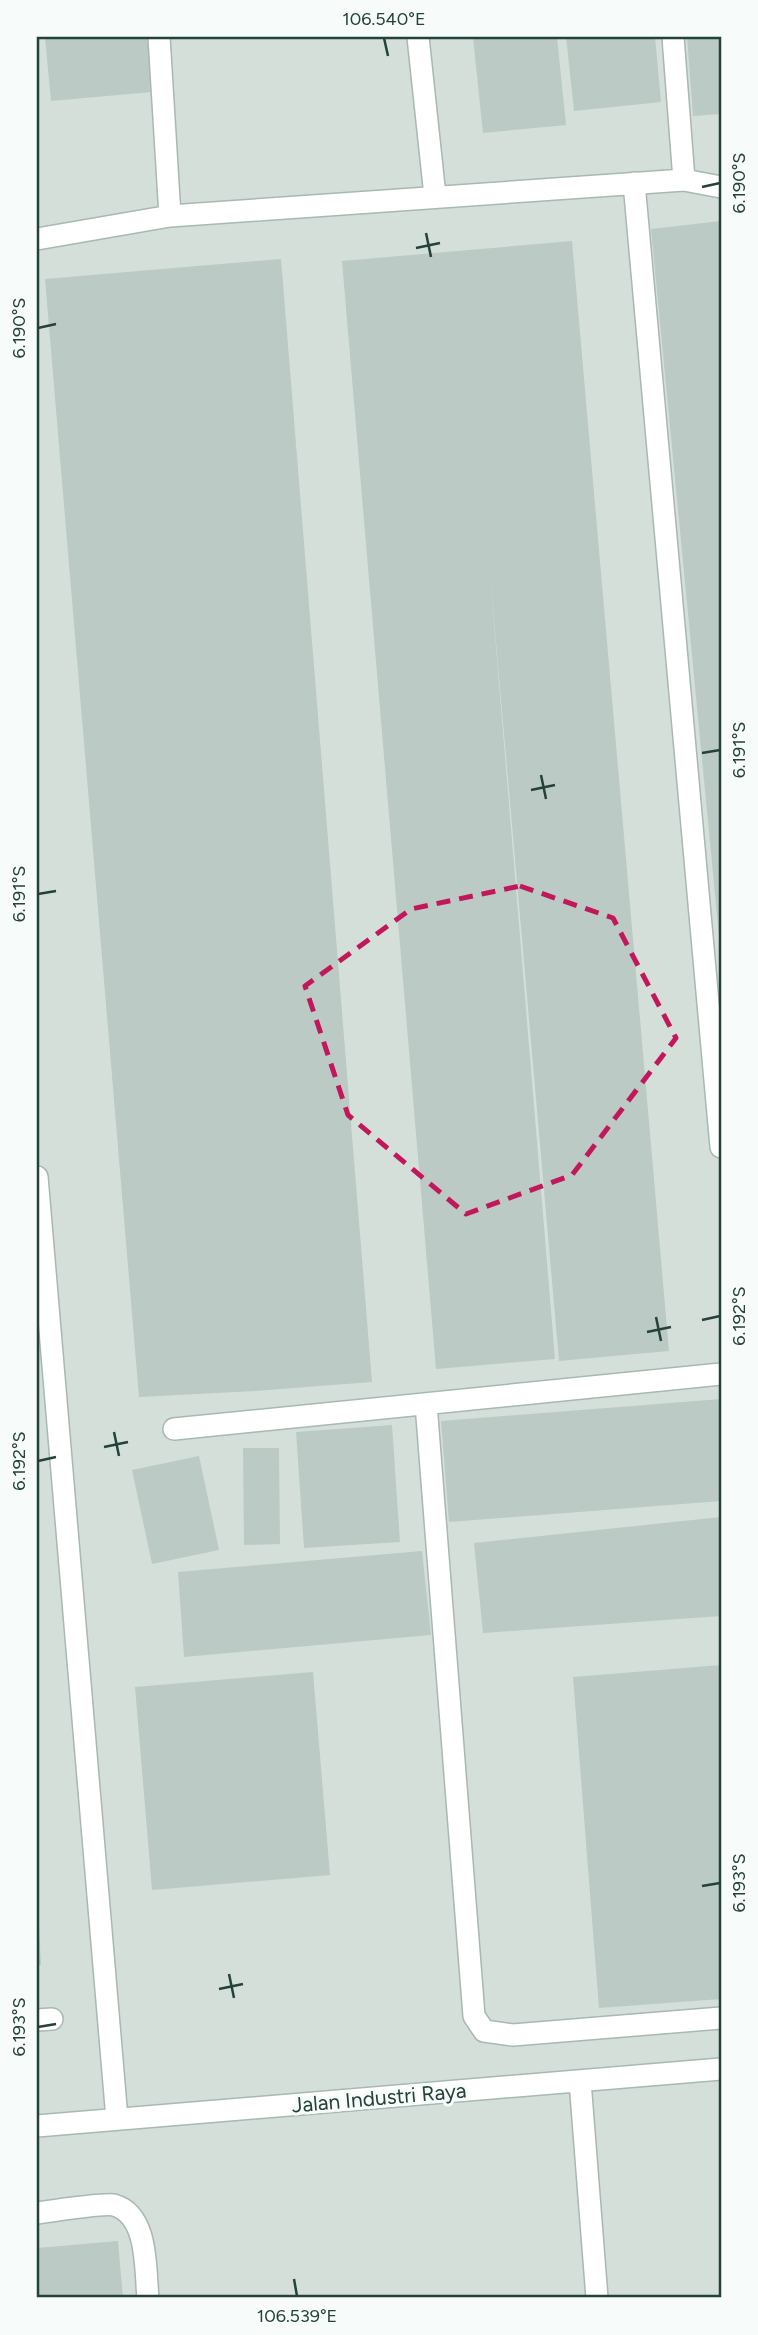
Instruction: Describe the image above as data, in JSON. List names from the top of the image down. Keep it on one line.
{"streets":{"street":["Jalan Industri Raya"]},"coordinates":["106.540°E","6.190°S","6.191°S","6.192°S","6.193°S","106.539°E"]}
